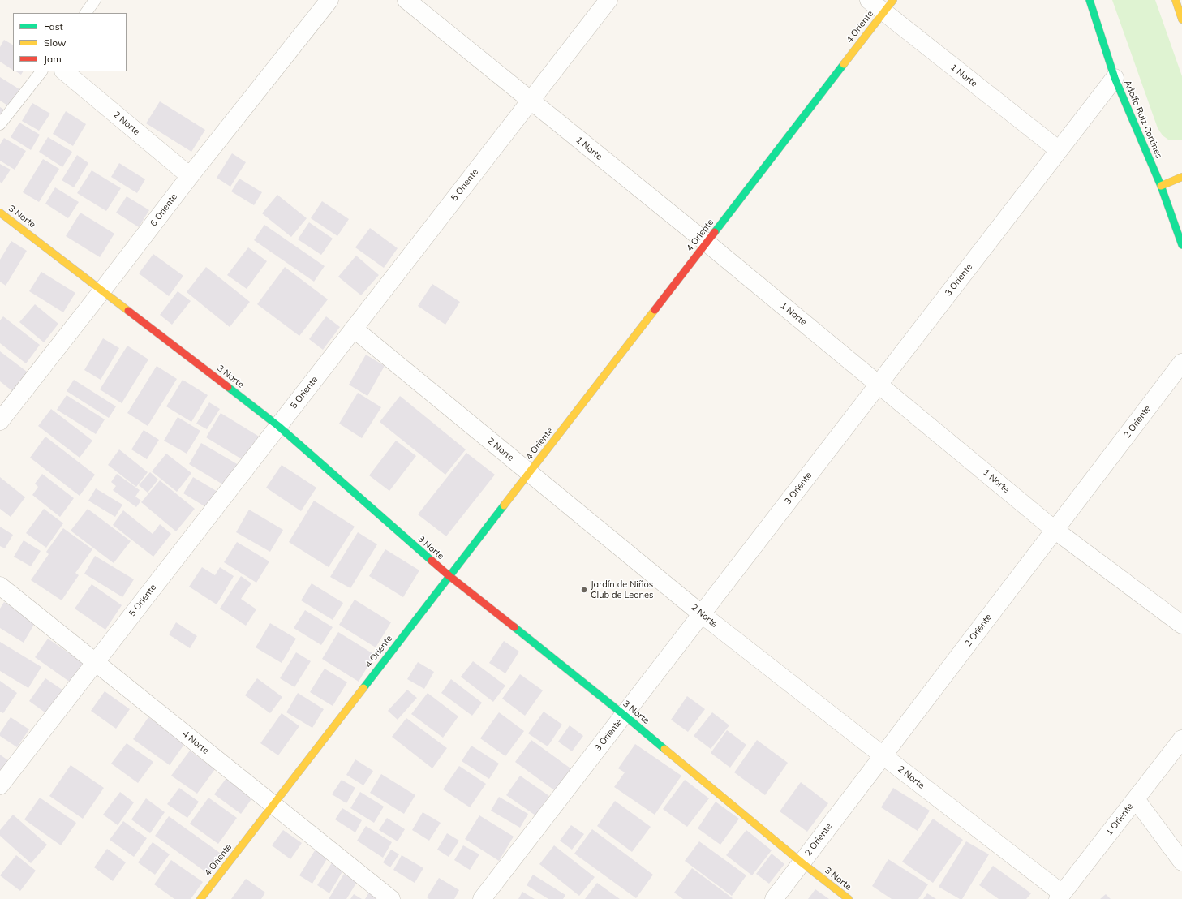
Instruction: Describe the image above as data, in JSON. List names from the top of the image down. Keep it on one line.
{"streets":{"street":["4 Oriente","1 Norte","Adolfo Ruiz Cortines","2 Norte","5 Oriente","6 Oriente","3 Norte","3 Oriente","2 Oriente","4 Norte","1 Oriente"]},"crossings":[["4 Oriente","1 Norte"],["4 Oriente","2 Norte"],["4 Oriente","3 Norte"],["4 Oriente","4 Norte"],["1 Norte","5 Oriente"],["1 Norte","3 Oriente"],["1 Norte","2 Oriente"],["Adolfo Ruiz Cortines","3 Oriente"],["2 Norte","5 Oriente"],["2 Norte","6 Oriente"],["2 Norte","3 Oriente"],["2 Norte","2 Oriente"],["2 Norte","1 Oriente"],["5 Oriente","3 Norte"],["5 Oriente","4 Norte"],["6 Oriente","3 Norte"],["3 Norte","3 Oriente"],["3 Norte","2 Oriente"]],"places":["Jardín de Niños Club de Leones"],"legend":["Fast","Slow","Jam"]}
